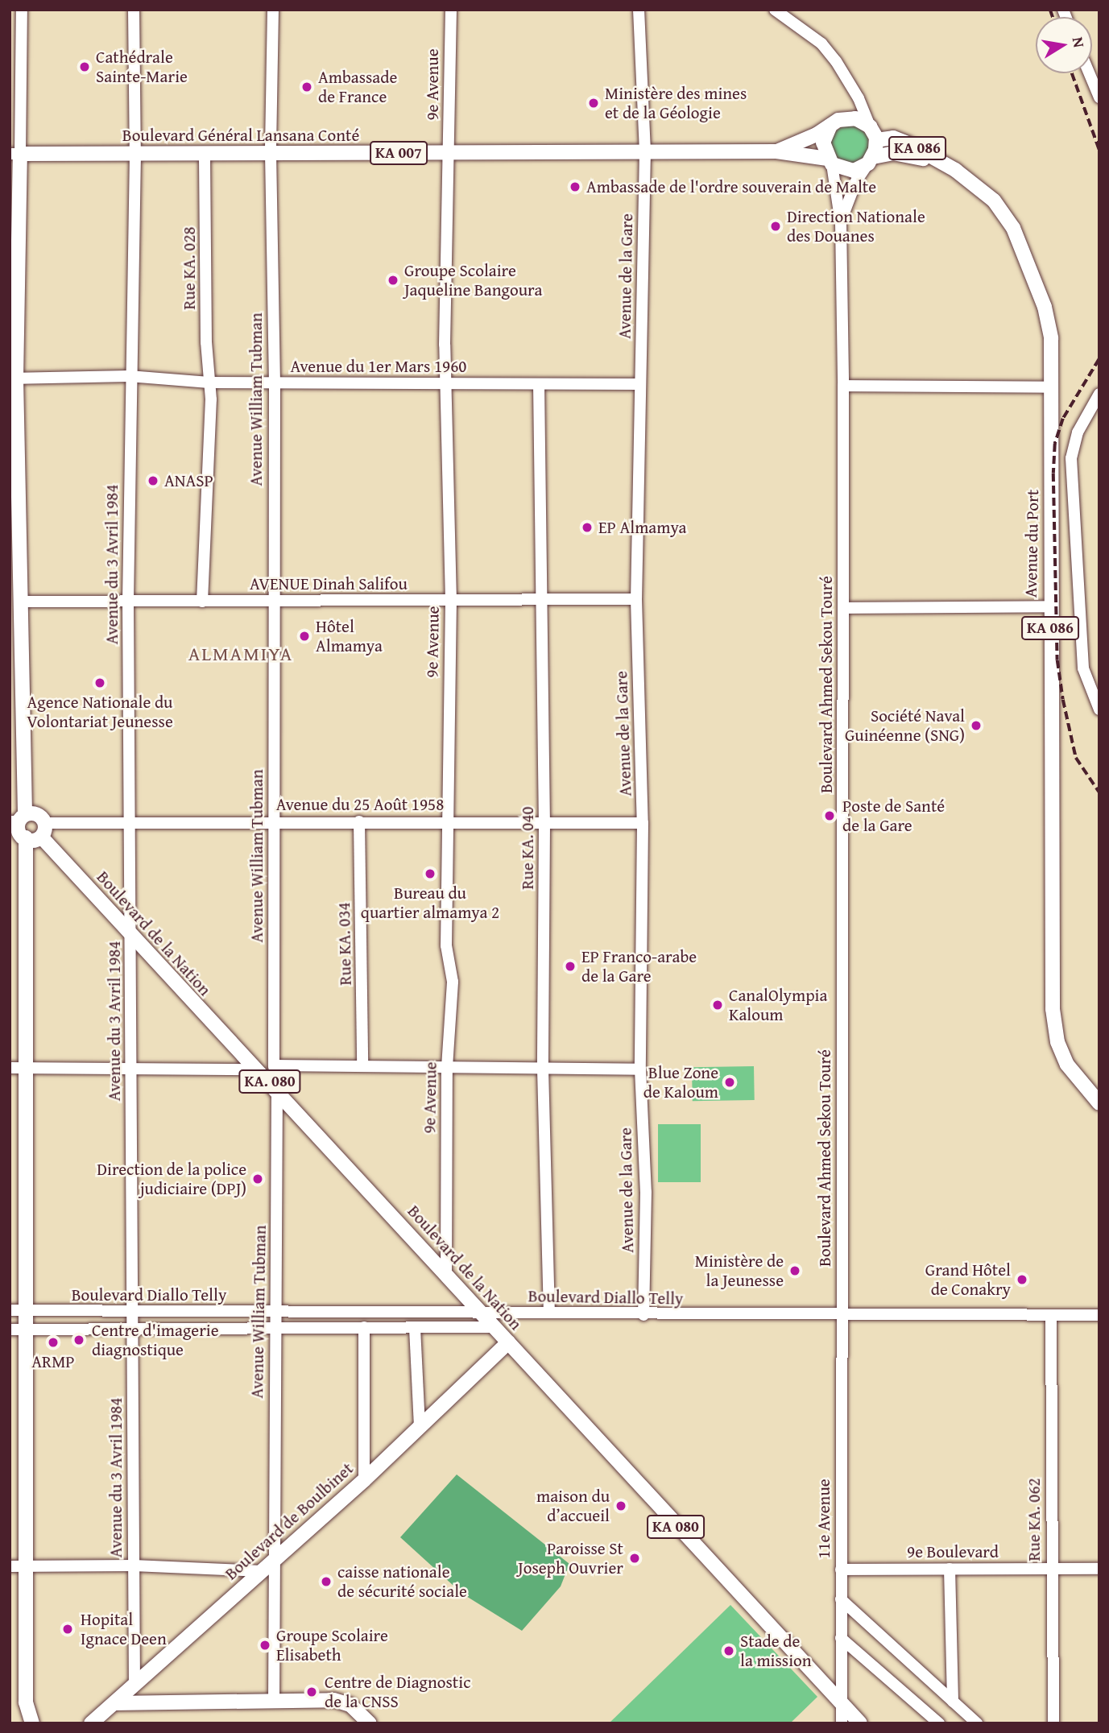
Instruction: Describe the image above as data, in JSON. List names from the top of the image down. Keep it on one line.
{"streets":{"main road":["Boulevard Général Lansana Conté","KA 086","KA 007","Avenue du Port","Boulevard de la Nation","KA. 080","Boulevard de Boulbinet","KA 080"],"street":["9e Avenue","Rue KA. 028","Avenue de la Gare","Avenue du 1er Mars 1960","Avenue William Tubman","Avenue du 3 Avril 1984","AVENUE Dinah Salifou","Boulevard Ahmed Sekou Touré","Avenue du 25 Août 1958","Rue KA. 040","Rue KA. 034","Boulevard Diallo Telly","11e Avenue","Rue KA. 062","9e Boulevard"]},"crossings":[["9e Avenue","Boulevard Général Lansana Conté"],["9e Avenue","Avenue du 1er Mars 1960"],["9e Avenue","AVENUE Dinah Salifou"],["9e Avenue","Avenue du 25 Août 1958"],["9e Avenue","Boulevard de la Nation"],["Boulevard Général Lansana Conté","Rue KA. 028"],["Boulevard Général Lansana Conté","Avenue de la Gare"],["Boulevard Général Lansana Conté","Avenue William Tubman"],["Boulevard Général Lansana Conté","Avenue du Port"],["Boulevard Général Lansana Conté","Avenue du 3 Avril 1984"],["Boulevard Général Lansana Conté","Boulevard Ahmed Sekou Touré"],["Rue KA. 028","Avenue du 1er Mars 1960"],["Rue KA. 028","AVENUE Dinah Salifou"],["Avenue de la Gare","Avenue du 1er Mars 1960"],["Avenue de la Gare","AVENUE Dinah Salifou"],["Avenue de la Gare","Avenue du 25 Août 1958"],["Avenue de la Gare","Boulevard Diallo Telly"],["Avenue du 1er Mars 1960","Avenue William Tubman"],["Avenue du 1er Mars 1960","Avenue du 3 Avril 1984"],["Avenue du 1er Mars 1960","Rue KA. 040"],["Avenue William Tubman","AVENUE Dinah Salifou"],["Avenue William Tubman","Avenue du 25 Août 1958"],["Avenue William Tubman","Boulevard de la Nation"],["Avenue William Tubman","Boulevard Diallo Telly"],["Avenue William Tubman","Boulevard de Boulbinet"],["Avenue du Port","Boulevard Ahmed Sekou Touré"],["Avenue du 3 Avril 1984","AVENUE Dinah Salifou"],["Avenue du 3 Avril 1984","Avenue du 25 Août 1958"],["Avenue du 3 Avril 1984","Boulevard de la Nation"],["Avenue du 3 Avril 1984","Boulevard Diallo Telly"],["Avenue du 3 Avril 1984","Boulevard de Boulbinet"],["AVENUE Dinah Salifou","Rue KA. 040"],["Boulevard Ahmed Sekou Touré","Boulevard Diallo Telly"],["Boulevard Ahmed Sekou Touré","11e Avenue"],["Avenue du 25 Août 1958","Rue KA. 040"],["Avenue du 25 Août 1958","Boulevard de la Nation"],["Avenue du 25 Août 1958","Rue KA. 034"],["Rue KA. 040","Boulevard Diallo Telly"],["Boulevard de la Nation","Boulevard Diallo Telly"],["Boulevard de la Nation","11e Avenue"],["Boulevard de la Nation","Boulevard de Boulbinet"],["Boulevard Diallo Telly","11e Avenue"],["Boulevard Diallo Telly","Rue KA. 062"],["11e Avenue","9e Boulevard"],["Rue KA. 062","9e Boulevard"]],"districts":["ALMAMIYA"],"places":["Cathédrale Sainte-Marie","Ambassade de France","Ministère des mines et de la Géologie","Ambassade de l'ordre souverain de Malte","Direction Nationale des Douanes","Groupe Scolaire Jaqueline Bangoura","ANASP","EP Almamya","Hôtel Almamya","Agence Nationale du Volontariat Jeunesse","Société Naval Guinéenne (SNG)","Poste de Santé de la Gare","Bureau du quartier almamya 2","EP Franco-arabe de la Gare","CanalOlympia Kaloum","Blue Zone de Kaloum","Direction de la police judiciaire (DPJ)","Ministère de la Jeunesse","Grand Hôtel de Conakry","Centre d'imagerie diagnostique","ARMP","maison du d’accueil","Paroisse St Joseph Ouvrier","caisse nationale de sécurité sociale","Hopital Ignace Deen","Groupe Scolaire Elisabeth","Stade de la mission","Centre de Diagnostic de la CNSS"],"north":"right"}
